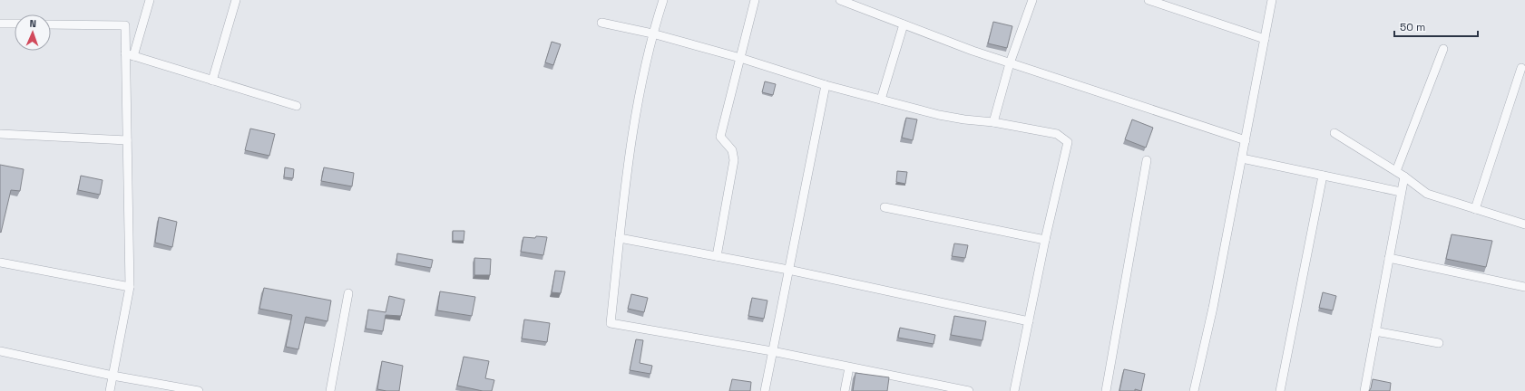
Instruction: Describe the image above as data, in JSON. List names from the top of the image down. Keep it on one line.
{"scale_bar":"50 m","north":"top"}
